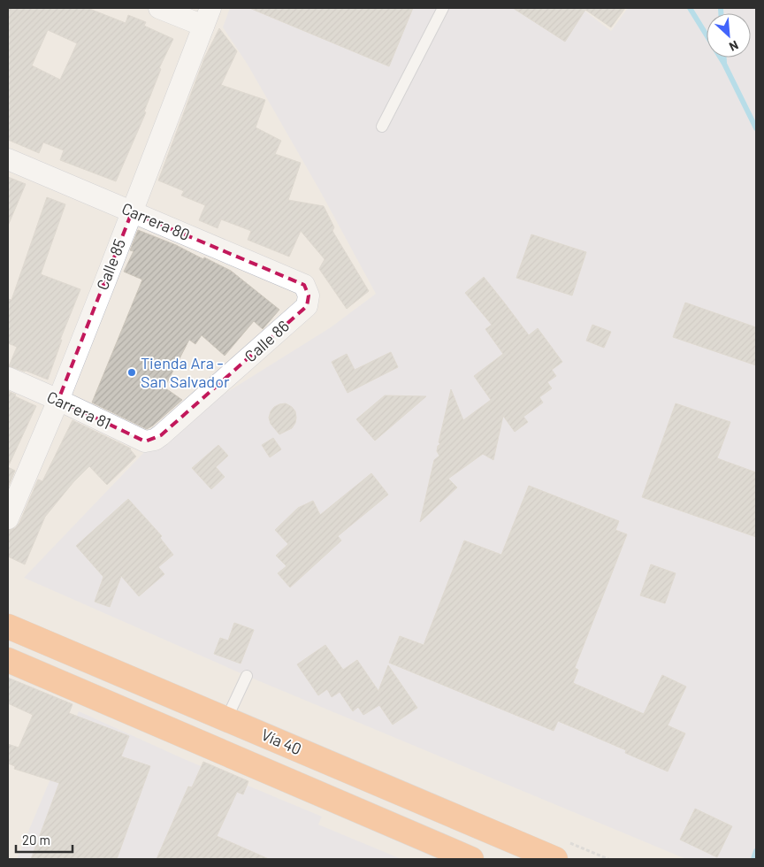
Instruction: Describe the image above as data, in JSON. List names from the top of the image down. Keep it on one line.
{"streets":{"highway":["Vía 40"],"street":["Carrera 80","Calle 85","Calle 86","Carrera 81"]},"crossings":[["Carrera 80","Calle 85"],["Carrera 80","Calle 86"],["Calle 85","Carrera 81"],["Calle 86","Carrera 81"]],"places":["Tienda Ara - San Salvador"],"scale_bar":"20 m","north":"bottom right"}
